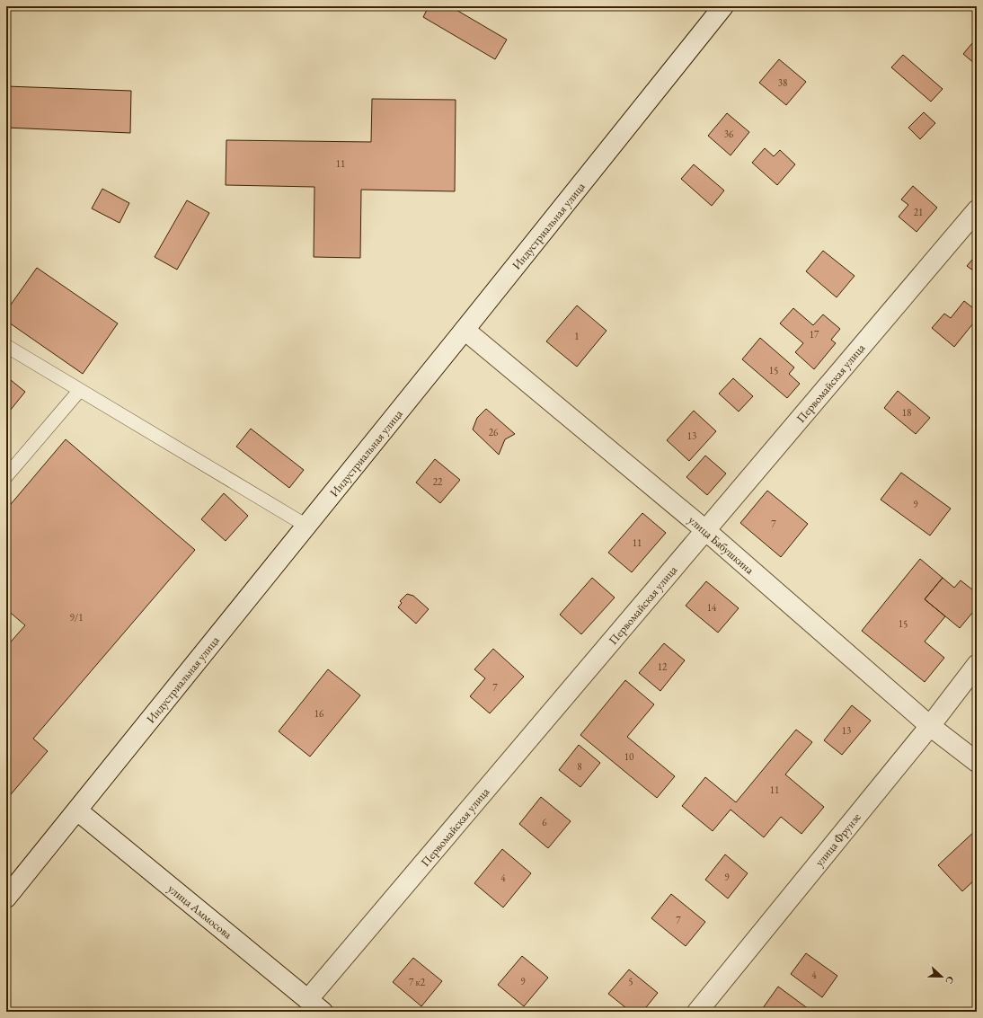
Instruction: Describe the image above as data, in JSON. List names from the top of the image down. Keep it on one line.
{"streets":{"street":["Индустриальная улица","Первомайская улица","улица Бабушкина","улица Фрунзе","улица Аммосова"]},"crossings":[["Индустриальная улица","улица Бабушкина"],["Индустриальная улица","улица Аммосова"],["Первомайская улица","улица Бабушкина"],["Первомайская улица","улица Аммосова"],["улица Бабушкина","улица Фрунзе"]],"house_numbers":["38","36","11","21","17","1","15","18","26","13","22","9","7","11","14","9/1","15","12","7","16","13","10","8","11","6","9","4","7","4","9","5","7 к2"],"north":"right"}
